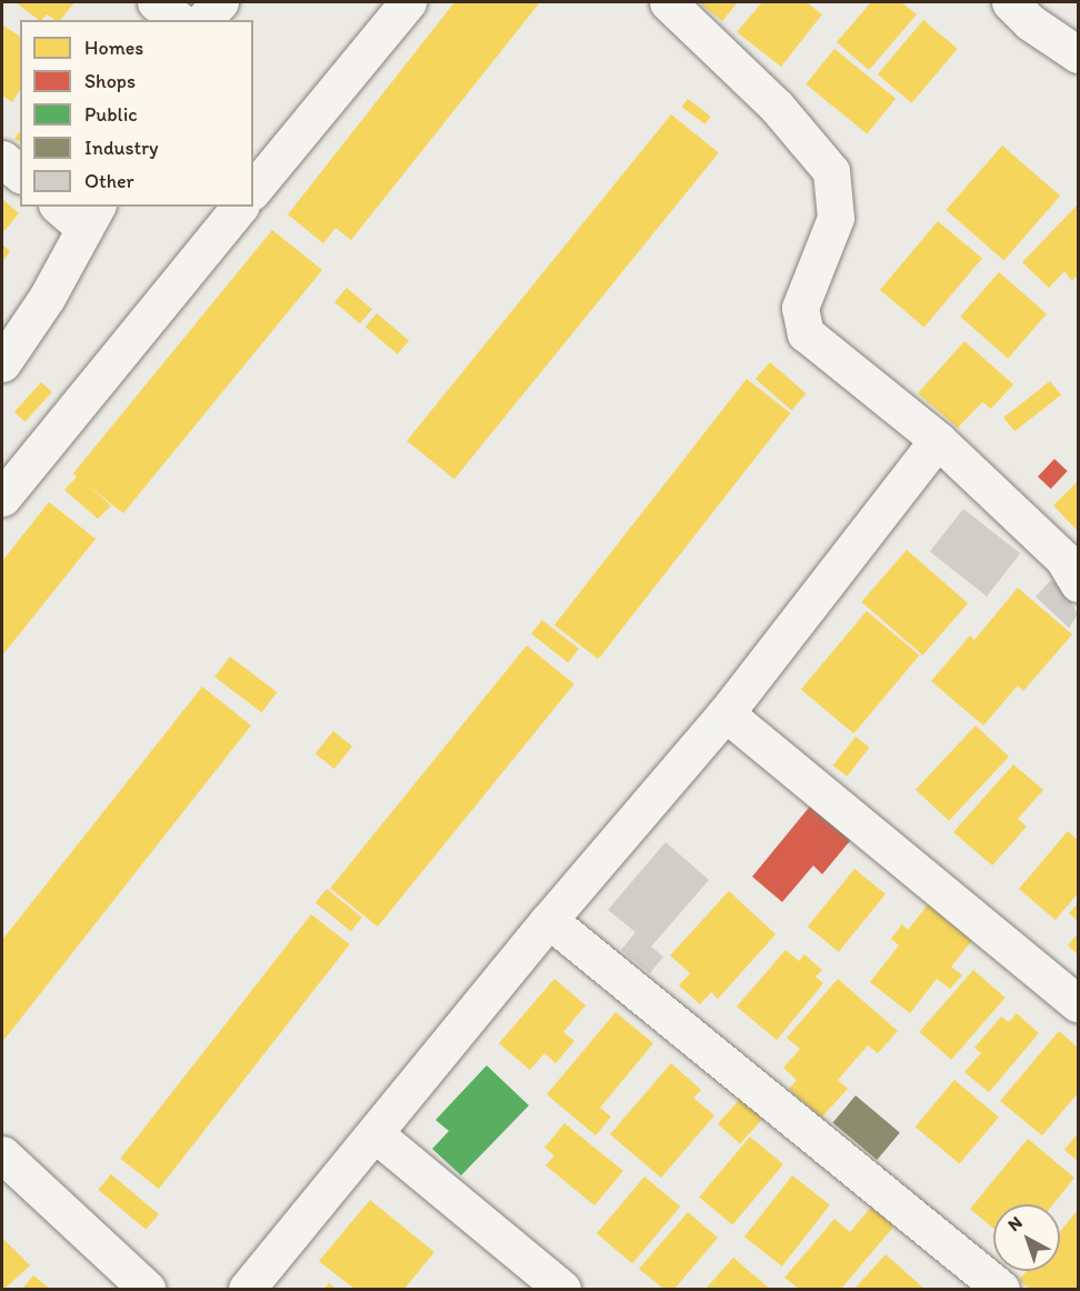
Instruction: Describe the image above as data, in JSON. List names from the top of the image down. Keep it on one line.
{"legend":["Homes","Shops","Public","Industry","Other"],"north":"top left"}
